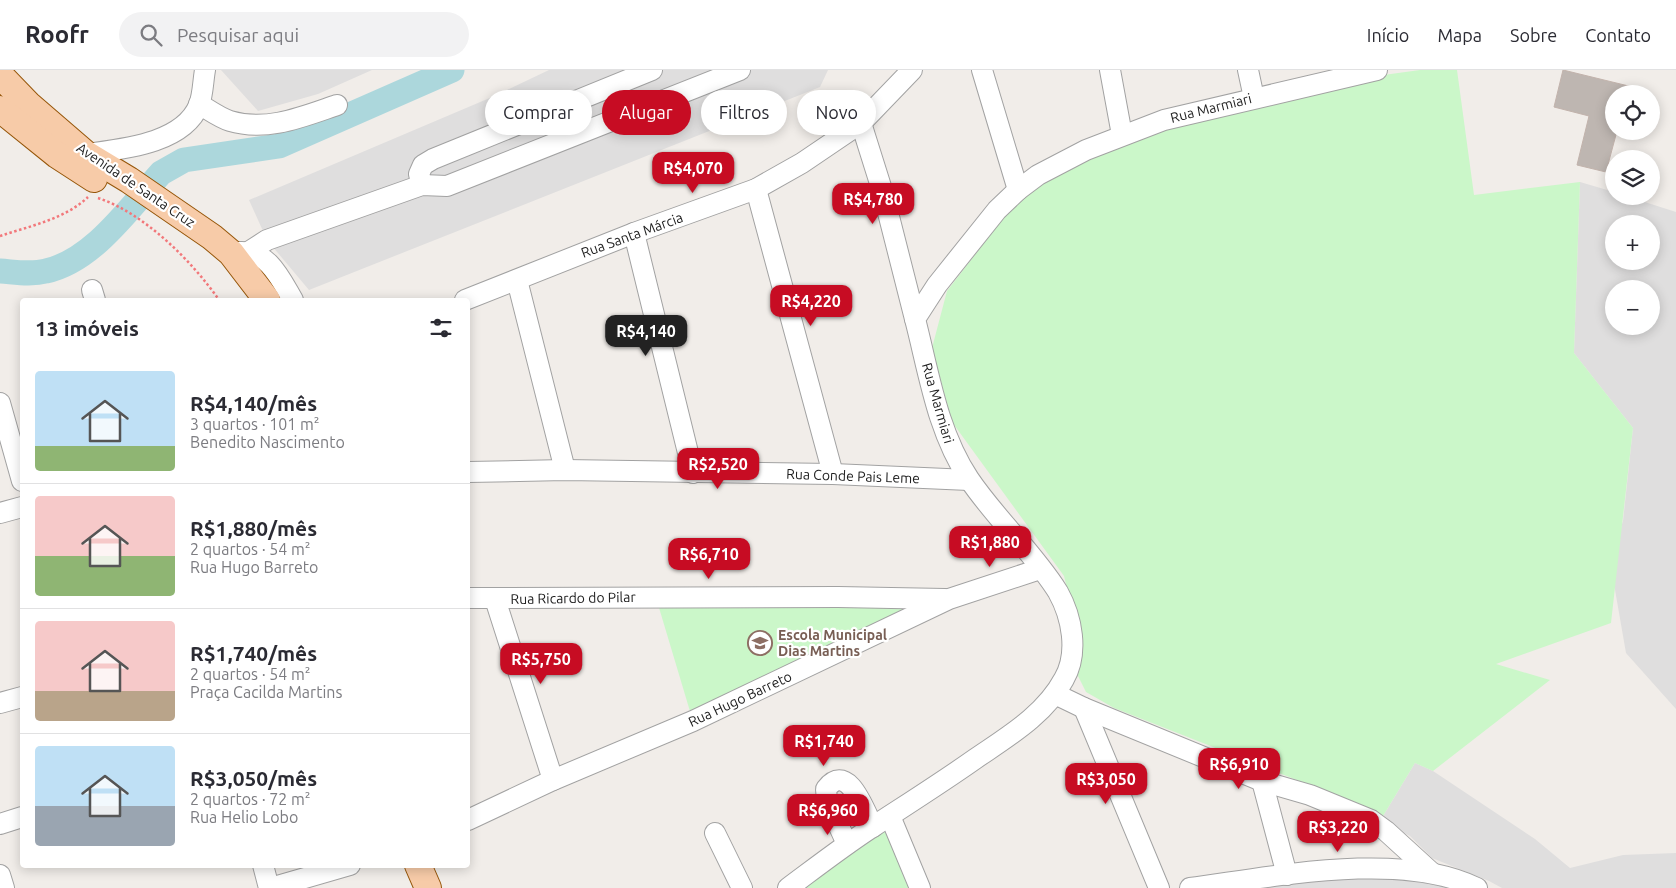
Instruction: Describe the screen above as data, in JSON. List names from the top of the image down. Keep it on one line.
{"streets":{"main road":["Avenida de Santa Cruz"],"street":["Rua Marmiari","Rua Santa Márcia","Rua Conde Pais Leme","Rua Ricardo do Pilar","Rua Hugo Barreto"]},"crossings":[["Rua Marmiari","Rua Conde Pais Leme"],["Rua Marmiari","Rua Hugo Barreto"],["Rua Ricardo do Pilar","Rua Hugo Barreto"]],"places":{"school or university":["Escola Municipal Dias Martins"]},"page":{"header":"Roofr","search":"Pesquisar aqui","nav":["Início","Mapa","Sobre","Contato"],"map_buttons":["+","−"],"chip":["Comprar","Alugar","Filtros","Novo"],"price":["R$4,070","R$4,780","R$4,220","R$4,140","R$2,520","R$1,880","R$6,710","R$5,750","R$1,740","R$6,910","R$3,050","R$6,960","R$3,220"],"heading":"13 imóveis","list":[{"name":"R$4,140/mês","note":"3 quartos · 101 m² · Benedito Nascimento"},{"name":"R$1,880/mês","note":"2 quartos · 54 m² · Rua Hugo Barreto"},{"name":"R$1,740/mês","note":"2 quartos · 54 m² · Praça Cacilda Martins"},{"name":"R$3,050/mês","note":"2 quartos · 72 m² · Rua Helio Lobo"}]}}
